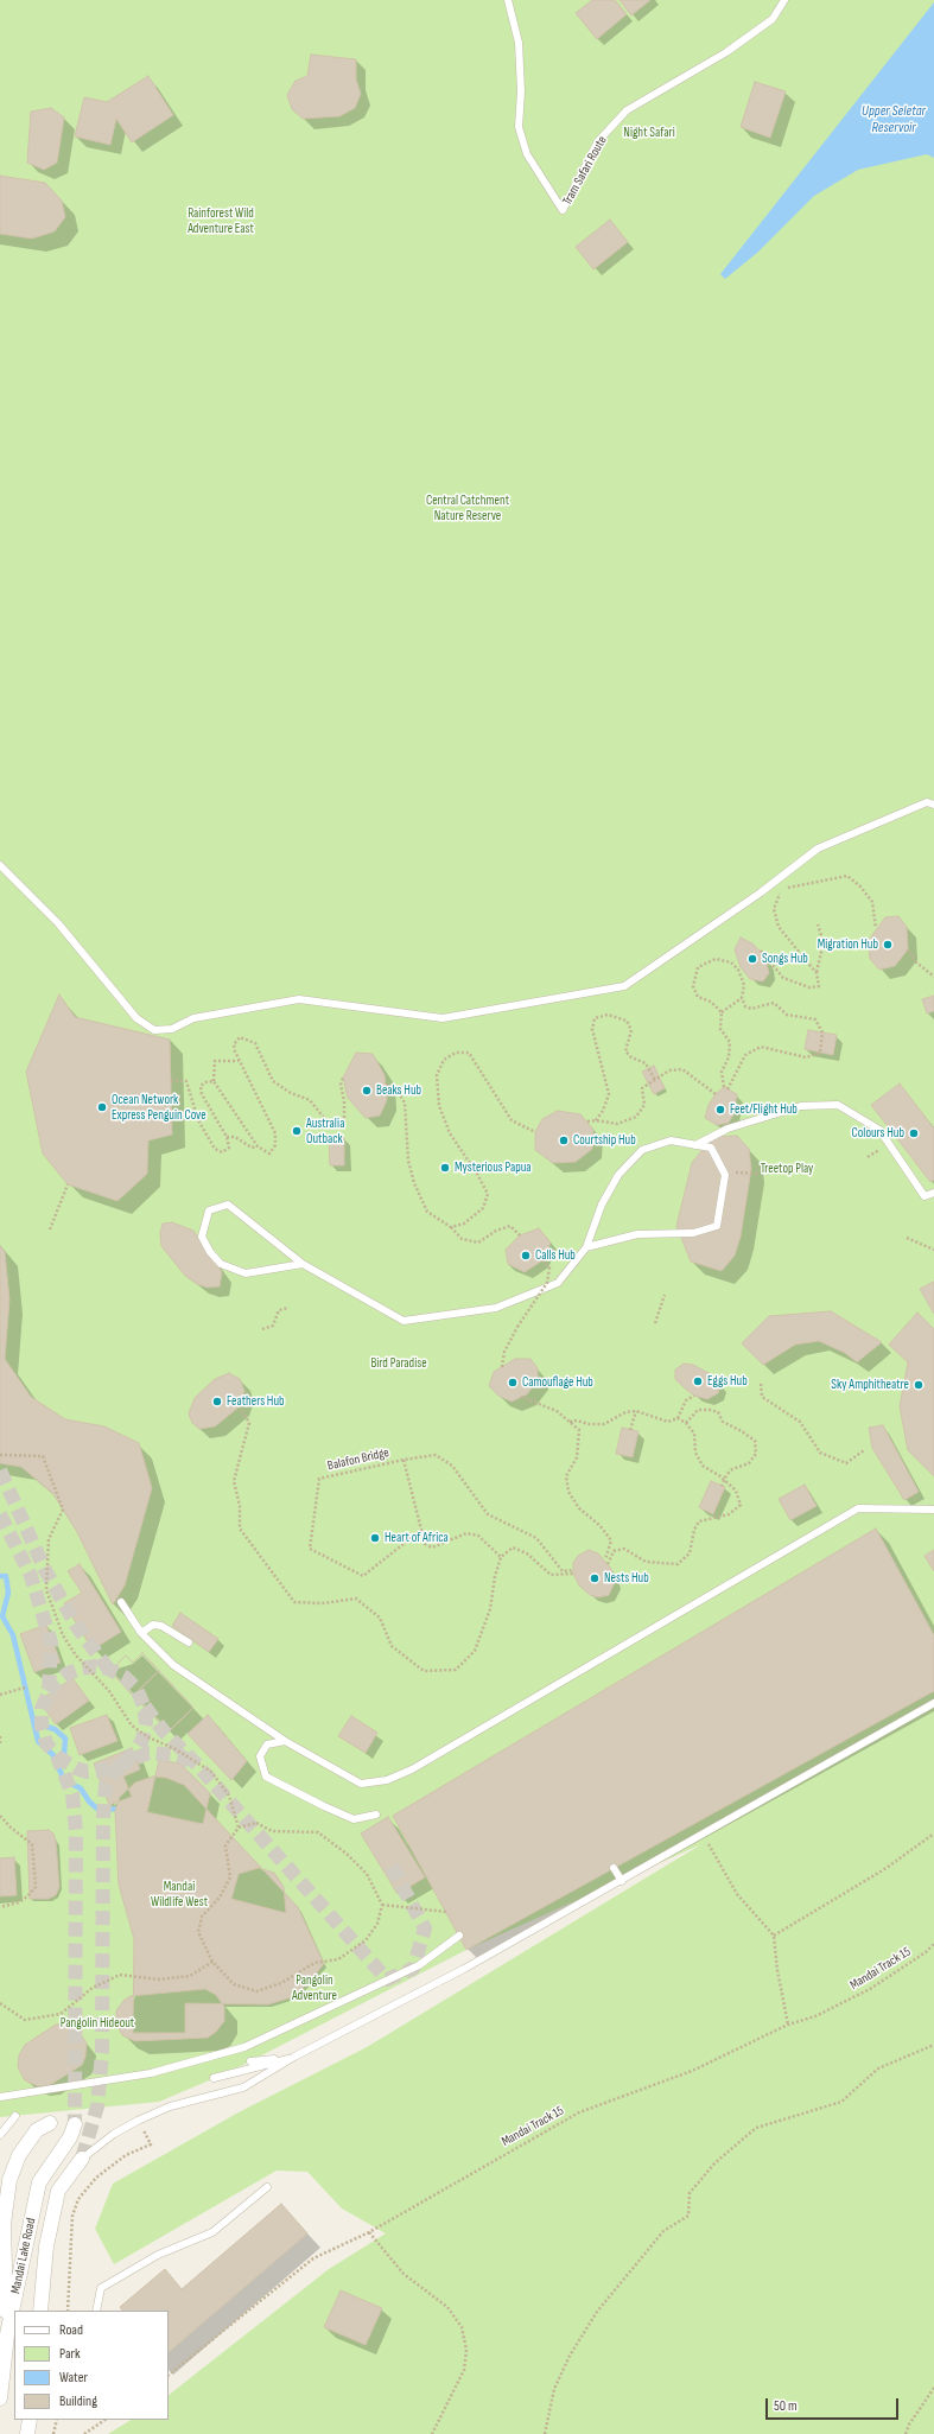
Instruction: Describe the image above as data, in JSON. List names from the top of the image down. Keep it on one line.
{"streets":{"street":["Mandai Lake Road"],"lane":["Tram Safari Route"],"path":["Balafon Bridge","Mandai Track 15"]},"water":["Upper Seletar Reservoir"],"parks":["Night Safari","Rainforest Wild Adventure East","Central Catchment Nature Reserve","Treetop Play","Bird Paradise","Mandai Wildlife West","Pangolin Adventure","Pangolin Hideout"],"places":["Migration Hub","Songs Hub","Beaks Hub","Ocean Network Express Penguin Cove","Feet/Flight Hub","Australia Outback","Colours Hub","Courtship Hub","Mysterious Papua","Calls Hub","Eggs Hub","Camouflage Hub","Sky Amphitheatre","Feathers Hub","Heart of Africa","Nests Hub"],"legend":["Road","Park","Water","Building"],"scale_bar":"50 m"}
